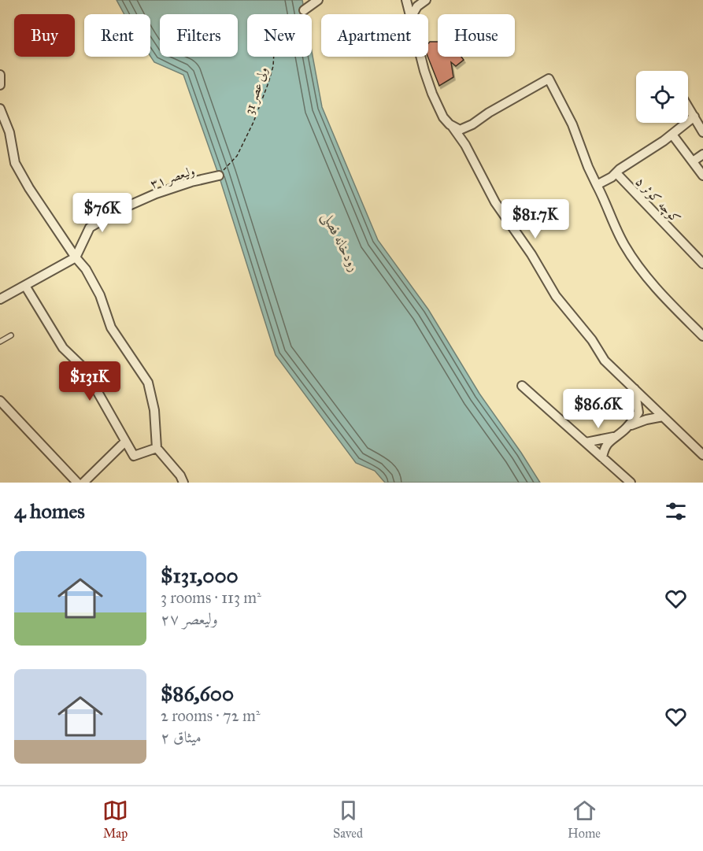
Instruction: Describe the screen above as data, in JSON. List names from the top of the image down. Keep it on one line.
{"streets":{"street":["ولیعصر ۳۱","کوچه کوثر ۵"],"path":["ولی عصر 31"]},"crossings":[["ولی عصر 31","ولیعصر ۳۱"]],"water":["رودخانه فصلی"],"page":{"chip":["Buy","Rent","Filters","New","Apartment","House"],"price":["$76K","$81.7K","$131K","$86.6K"],"heading":"4 homes","list":[{"name":"$131,000","note":"3 rooms · 113 m² · ولیعصر ۲۷"},{"name":"$86,600","note":"2 rooms · 72 m² · میثاق ۲"}],"tabs":["Map","Saved","Home"]}}
